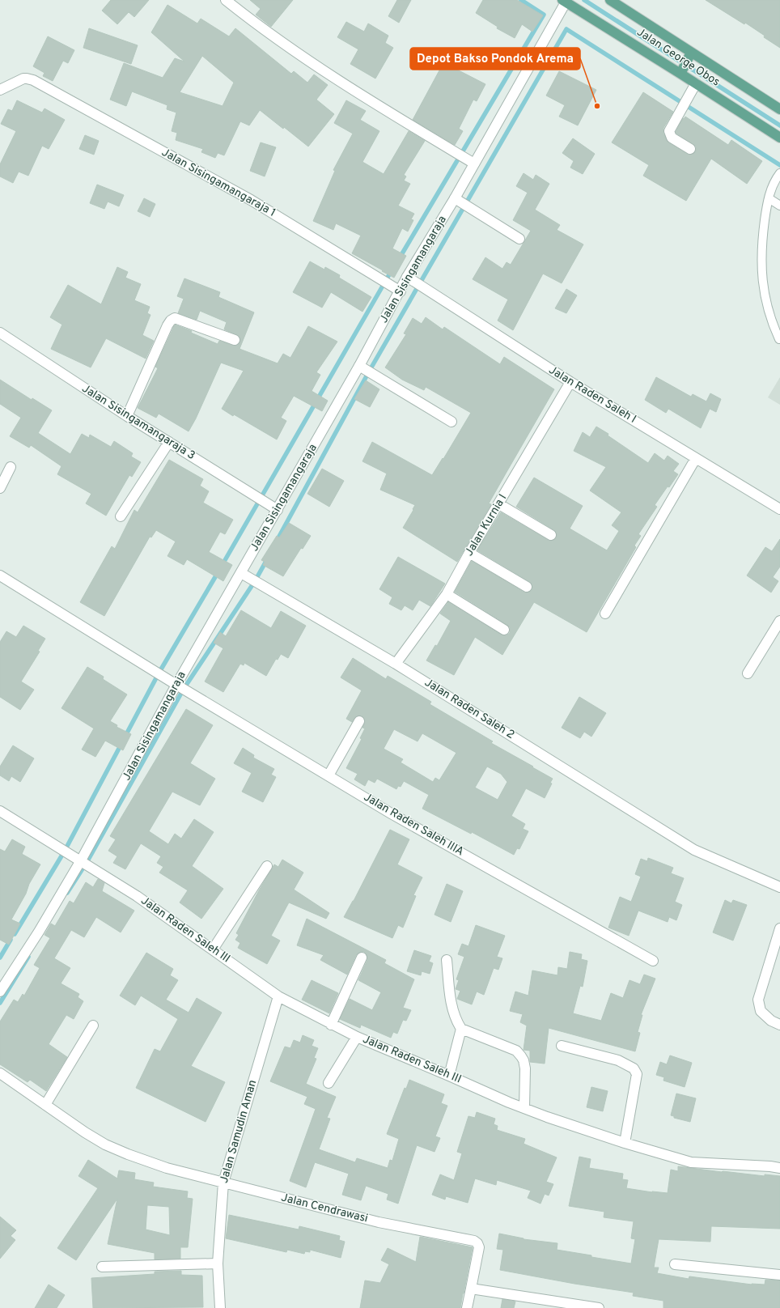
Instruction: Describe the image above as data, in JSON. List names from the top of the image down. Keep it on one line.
{"streets":{"main road":["Jalan George Obos"],"street":["Jalan Sisingamangaraja 1","Jalan Sisingamangaraja","Jalan Raden Saleh I","Jalan Sisingamangaraja 3","Jalan Kurnia I","Jalan Raden Saleh 2","Jalan Raden Saleh IIIA","Jalan Raden Saleh III","Jalan Samudin Aman","Jalan Cendrawasi"]},"crossings":[["Jalan George Obos","Jalan Sisingamangaraja"],["Jalan Sisingamangaraja 1","Jalan Sisingamangaraja"],["Jalan Sisingamangaraja","Jalan Raden Saleh I"],["Jalan Sisingamangaraja","Jalan Sisingamangaraja 3"],["Jalan Sisingamangaraja","Jalan Raden Saleh 2"],["Jalan Sisingamangaraja","Jalan Raden Saleh IIIA"],["Jalan Sisingamangaraja","Jalan Raden Saleh III"],["Jalan Raden Saleh I","Jalan Kurnia I"],["Jalan Kurnia I","Jalan Raden Saleh 2"],["Jalan Raden Saleh III","Jalan Samudin Aman"],["Jalan Samudin Aman","Jalan Cendrawasi"]],"places":["Depot Bakso Pondok Arema"]}
